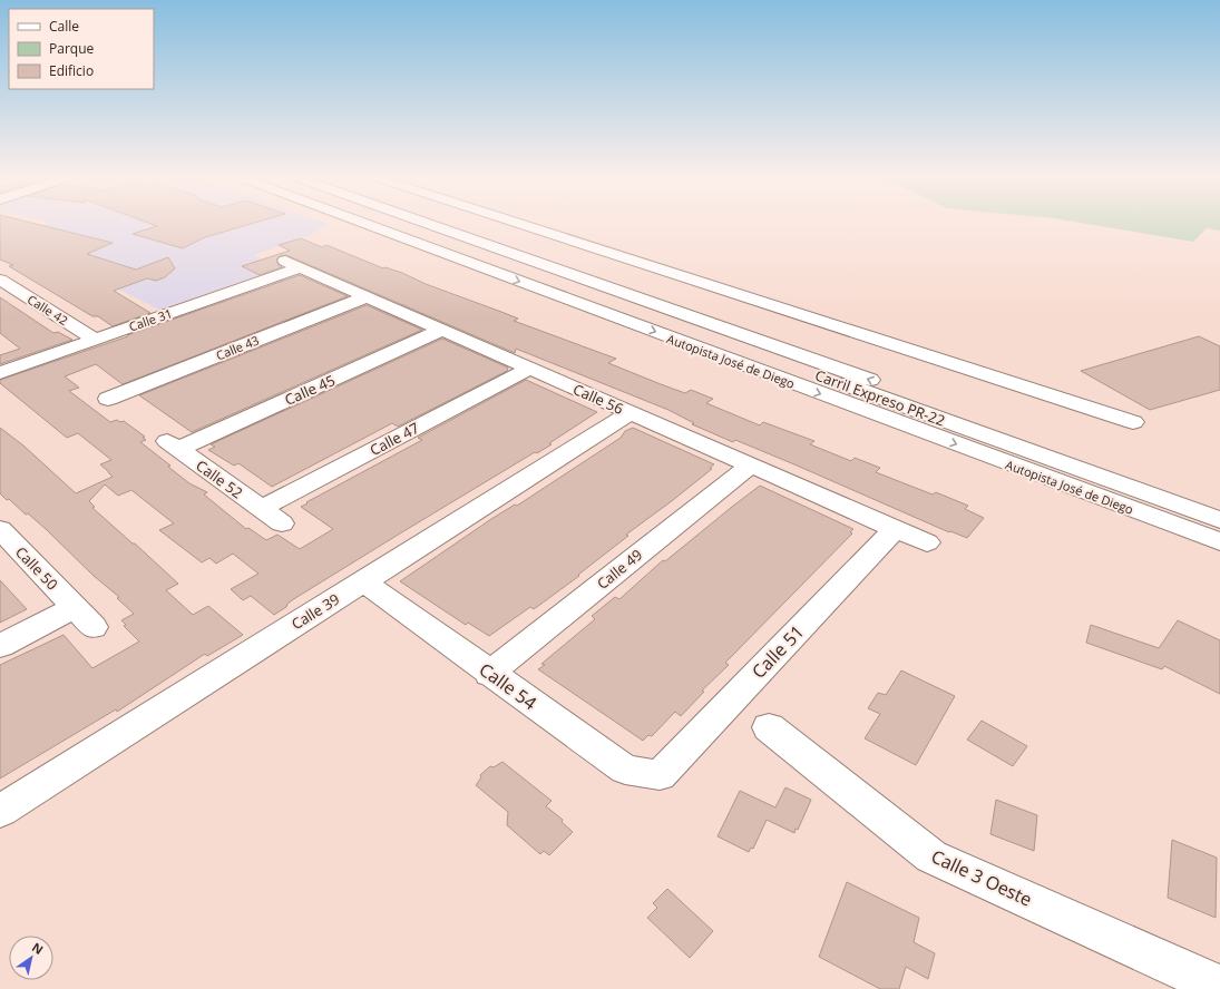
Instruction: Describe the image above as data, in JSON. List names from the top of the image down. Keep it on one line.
{"streets":{"main road":["Calle 42","Calle 31","Calle 43","Autopista José de Diego","Calle 45","Carril Expreso PR-22","Calle 56","Calle 47","Calle 52","Calle 50","Calle 49","Calle 39","Calle 51","Calle 54","Calle 3 Oeste"]},"crossings":[["Calle 42","Calle 31"],["Calle 31","Calle 56"],["Calle 43","Calle 56"],["Calle 45","Calle 56"],["Calle 45","Calle 52"],["Calle 56","Calle 47"],["Calle 56","Calle 49"],["Calle 56","Calle 39"],["Calle 56","Calle 51"],["Calle 47","Calle 52"],["Calle 49","Calle 54"],["Calle 39","Calle 54"],["Calle 51","Calle 54"]],"legend":["Calle","Parque","Edificio"],"north":"top right"}
